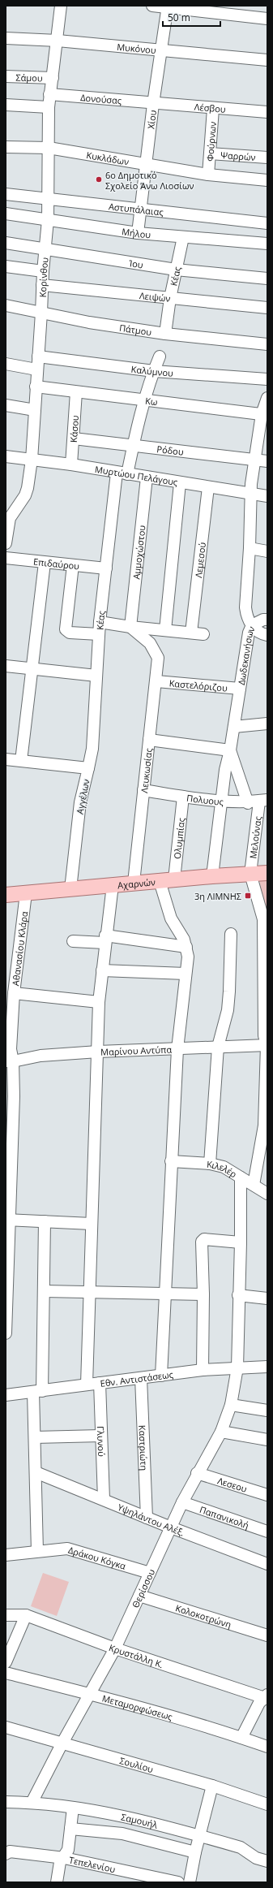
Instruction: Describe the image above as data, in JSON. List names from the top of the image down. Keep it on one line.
{"streets":{"main road":["Αχαρνών"],"street":["Μυκόνου","Σάμου","Δονούσας","Λέσβου","Χίου","Φούρνων","Ψαρρών","Κυκλάδων","Αστυπάλαιας","Μήλου","Ίου","Κέας","Κορίνθου","Λειψών","Πάτμου","Καλύμνου","Κω","Κάσου","Ρόδου","Μυρτώου Πελάγους","Αμμοχώστου","Λεμεσού","Επιδαύρου","Δωδεκανήσων","Καστελόριζου","Λευκωσίας","Αγγέλων","Πολυους","Ολυμπίας","Μελούνας","Αθανασίου Κλάρα","Μαρίνου Αντύπα","Κιλελέρ","Εθν. Αντιστάσεως","Γλυνού","Καστριώτη","Λεσεου","Παπανικολή","Υψηλάντου Αλέξ.","Δράκου Κόγκα","Θερίσσου","Κολοκοτρώνη","Κρυστάλλη Κ.","Μεταμορφώσεως","Σουλίου","Σαμουήλ","Τεπελενίου"]},"crossings":[["Μυκόνου","Χίου"],["Μυκόνου","Κορίνθου"],["Σάμου","Κορίνθου"],["Δονούσας","Λέσβου"],["Δονούσας","Χίου"],["Δονούσας","Κορίνθου"],["Λέσβου","Χίου"],["Λέσβου","Φούρνων"],["Χίου","Κυκλάδων"],["Χίου","Αστυπάλαιας"],["Χίου","Μήλου"],["Φούρνων","Ψαρρών"],["Φούρνων","Κυκλάδων"],["Κυκλάδων","Κορίνθου"],["Αστυπάλαιας","Κορίνθου"],["Μήλου","Κέας"],["Μήλου","Κορίνθου"],["Ίου","Κέας"],["Ίου","Κορίνθου"],["Κέας","Λειψών"],["Κέας","Πάτμου"],["Κέας","Καλύμνου"],["Κέας","Κω"],["Κέας","Ρόδου"],["Κέας","Μυρτώου Πελάγους"],["Κέας","Επιδαύρου"],["Κέας","Αγγέλων"],["Κορίνθου","Λειψών"],["Κορίνθου","Πάτμου"],["Κορίνθου","Καλύμνου"],["Κορίνθου","Κω"],["Κορίνθου","Μυρτώου Πελάγους"],["Κω","Κάσου"],["Κω","Δωδεκανήσων"],["Κάσου","Ρόδου"],["Κάσου","Μυρτώου Πελάγους"],["Ρόδου","Δωδεκανήσων"],["Μυρτώου Πελάγους","Αμμοχώστου"],["Μυρτώου Πελάγους","Λεμεσού"],["Μυρτώου Πελάγους","Δωδεκανήσων"],["Αμμοχώστου","Λευκωσίας"],["Δωδεκανήσων","Καστελόριζου"],["Δωδεκανήσων","Πολυους"],["Δωδεκανήσων","Αχαρνών"],["Καστελόριζου","Λευκωσίας"],["Λευκωσίας","Πολυους"],["Λευκωσίας","Αχαρνών"],["Αγγέλων","Αχαρνών"],["Πολυους","Ολυμπίας"],["Πολυους","Μελούνας"],["Ολυμπίας","Αχαρνών"],["Μελούνας","Αχαρνών"],["Αχαρνών","Αθανασίου Κλάρα"],["Αθανασίου Κλάρα","Μαρίνου Αντύπα"],["Κιλελέρ","Θερίσσου"],["Εθν. Αντιστάσεως","Γλυνού"],["Εθν. Αντιστάσεως","Καστριώτη"],["Εθν. Αντιστάσεως","Θερίσσου"],["Γλυνού","Υψηλάντου Αλέξ."],["Καστριώτη","Υψηλάντου Αλέξ."],["Λεσεου","Θερίσσου"],["Παπανικολή","Θερίσσου"],["Υψηλάντου Αλέξ.","Θερίσσου"],["Δράκου Κόγκα","Θερίσσου"],["Θερίσσου","Κολοκοτρώνη"],["Θερίσσου","Κρυστάλλη Κ."],["Θερίσσου","Μεταμορφώσεως"],["Θερίσσου","Σουλίου"],["Θερίσσου","Σαμουήλ"]],"places":{"other":["6ο Δημοτικό Σχολείο Άνω Λιοσίων"],"transit":["3η ΛΙΜΝΗΣ"]},"scale_bar":"50 m"}
